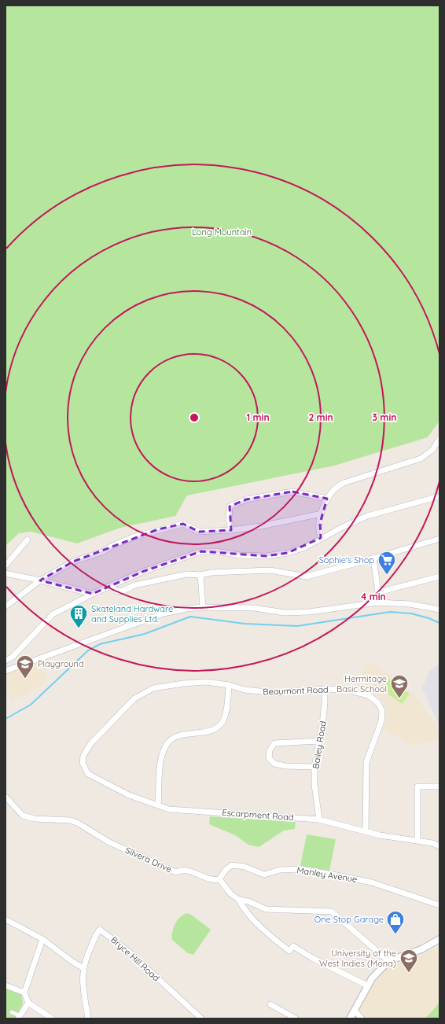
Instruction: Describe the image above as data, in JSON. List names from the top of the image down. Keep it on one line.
{"streets":{"street":["Beaumont Road","Bailey Road","Escarpment Road","Silvera Drive","Manley Avenue","Bryce Hill Road"]},"crossings":[["Beaumont Road","Bailey Road"],["Beaumont Road","Escarpment Road"],["Bailey Road","Escarpment Road"],["Silvera Drive","Manley Avenue"]],"parks":["Long Mountain"],"places":{"supermarket":["Sophie's Shop"],"building":["Skateland Hardware and Supplies Ltd."],"school or university":["Playground","Hermitage Basic School","University of the West Indies (Mona)"],"shop":["One Stop Garage"]},"rings":["1 min","2 min","3 min","4 min"]}
